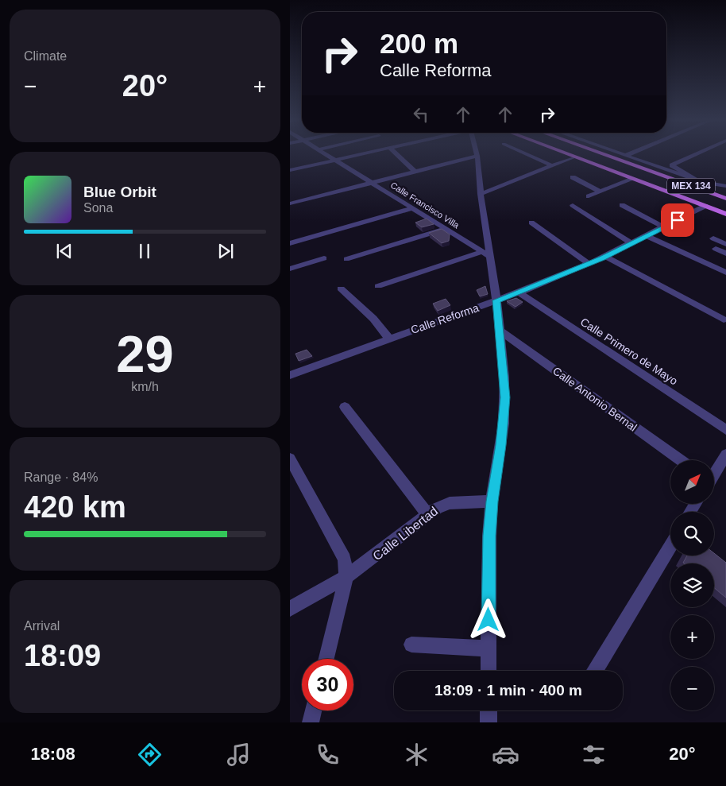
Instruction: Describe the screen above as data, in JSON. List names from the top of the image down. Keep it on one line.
{"streets":{"main road":["MEX 134"],"street":["Calle Francisco Villa","Calle Reforma","Calle Primero de Mayo","Calle Antonio Bernal","Calle Libertad"]},"crossings":[["MEX 134","Calle Reforma"],["Calle Reforma","Calle Primero de Mayo"]],"north":"top right","page":{"tile":["Climate",["29","km/h"],["Range · 84%","420 km"],["Arrival","18:09"]],"turn":["200 m","Calle Reforma"],"heat":["−","20°","+"],"song":["Blue Orbit","Sona"],"map_buttons":["+","−"],"limit":"30","trip":"18:09 · 1 min · 400 m","tabs":["18:08","20°"]}}
